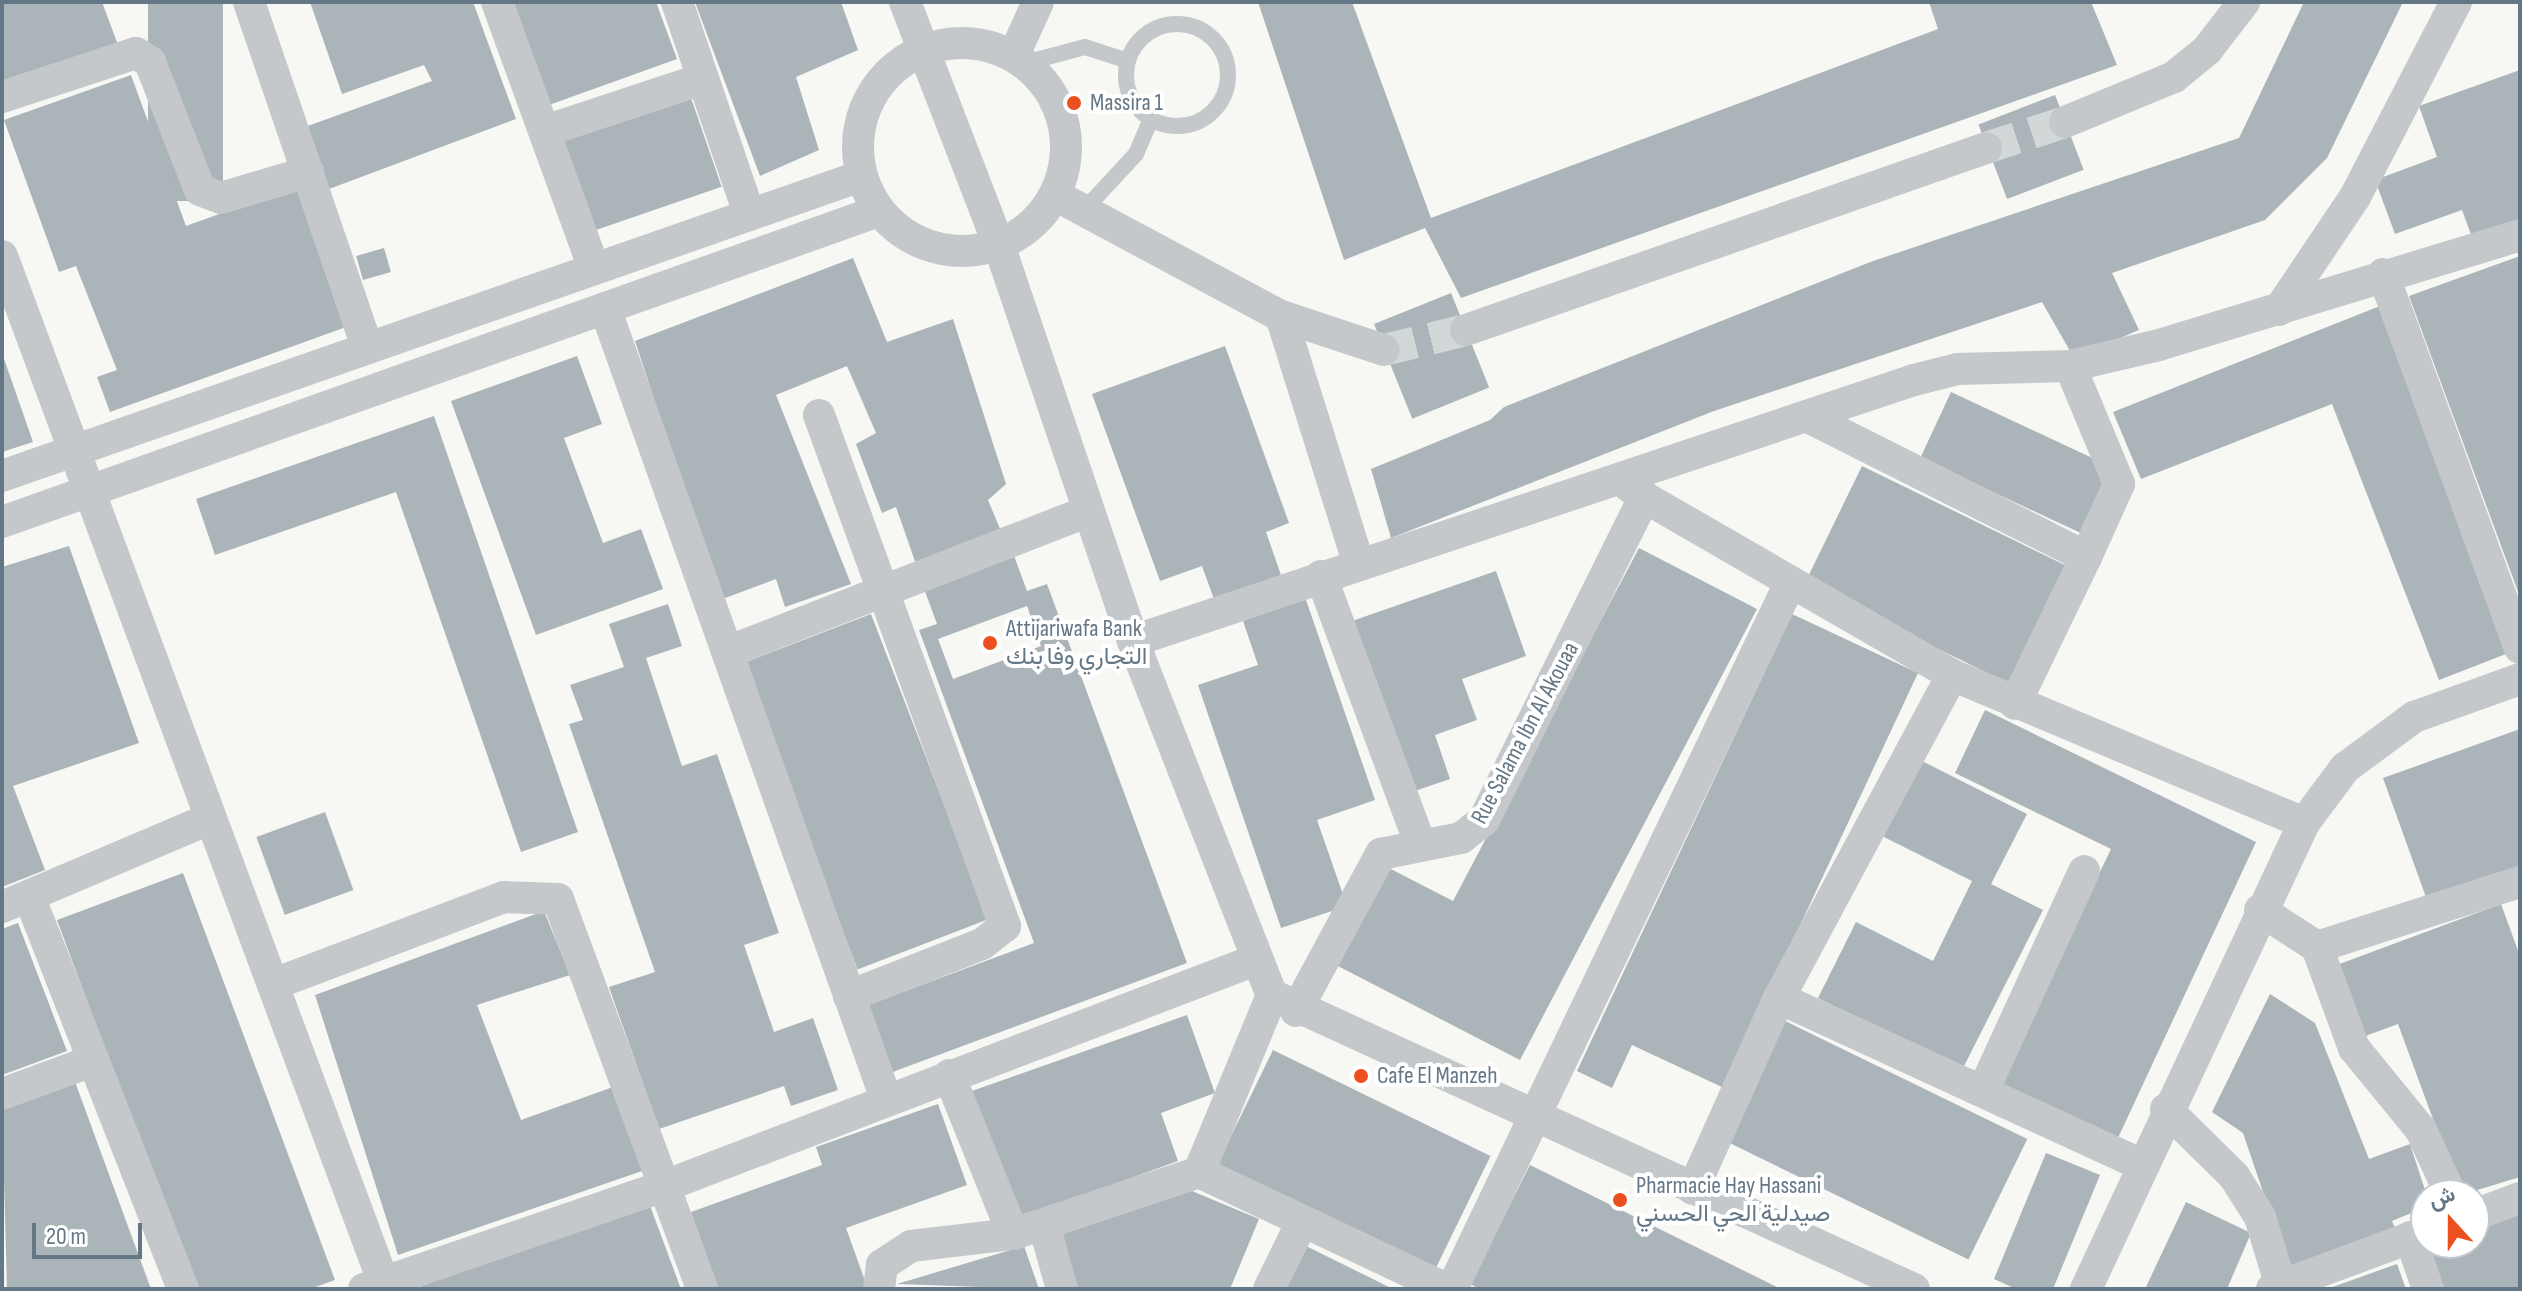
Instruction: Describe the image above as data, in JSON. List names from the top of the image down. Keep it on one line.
{"streets":{"street":["Rue Salama Ibn Al Akouaa"]},"places":["Massira 1","Attijariwafa Bank التجاري وفا بنك","Cafe El Manzeh","Pharmacie Hay Hassani صيدلية الحي الحسني"],"scale_bar":"20 m","north":"top"}
